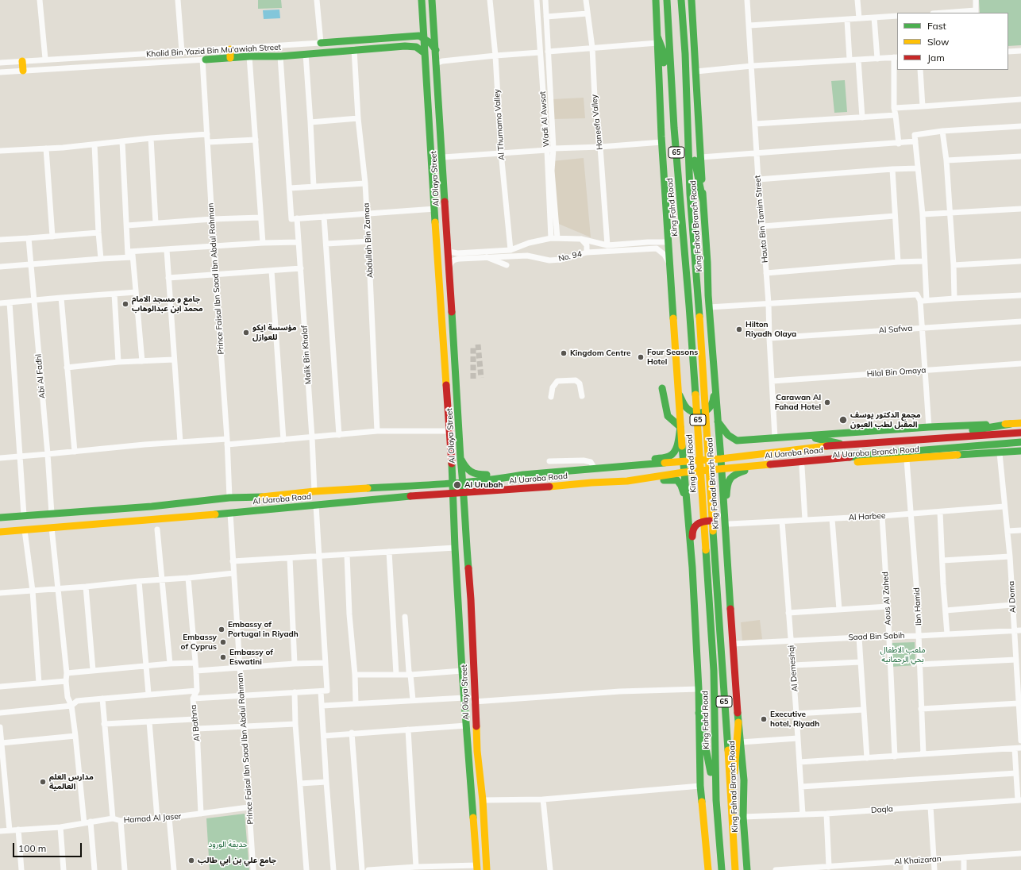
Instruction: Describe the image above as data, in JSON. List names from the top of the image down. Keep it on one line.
{"streets":{"main road":["Khalid Bin Yazid Bin Mu'awiah Street","65","Al Olaya Street","King Fahd Road","King Fahad Branch Road","Al Uaroba Branch Road","Al Uaroba Road"],"street":["Wadi Al Awsat","Haneefa Valley","Al Thumama Valley","Hauta Bin Tamim Street","Abdullah Bin Zamaa","No. 94","Prince Faisal Ibn Saad Ibn Abdul Rahman","Al Safwa","Malik Bin Khalaf","Hilal Bin Omaya","Abi Al Fadhl","Al Harbee","Al Doma","Aous Al Zahed","Ibn Hamid","Saad Bin Sabih","Al Demeshqi","Al Bathna","Daqla","Hamad Al Jaser","Al Khaizaran"]},"crossings":[["Khalid Bin Yazid Bin Mu'awiah Street","Al Olaya Street"],["Khalid Bin Yazid Bin Mu'awiah Street","Abdullah Bin Zamaa"],["Khalid Bin Yazid Bin Mu'awiah Street","Prince Faisal Ibn Saad Ibn Abdul Rahman"],["Khalid Bin Yazid Bin Mu'awiah Street","Malik Bin Khalaf"],["Wadi Al Awsat","No. 94"],["Haneefa Valley","No. 94"],["Al Thumama Valley","No. 94"],["Al Olaya Street","No. 94"],["Al Olaya Street","Al Uaroba Road"],["Hauta Bin Tamim Street","Al Safwa"],["Hauta Bin Tamim Street","Hilal Bin Omaya"],["King Fahad Branch Road","Al Uaroba Branch Road"],["King Fahad Branch Road","Al Uaroba Road"],["King Fahad Branch Road","Saad Bin Sabih"],["King Fahad Branch Road","Daqla"],["Prince Faisal Ibn Saad Ibn Abdul Rahman","Al Uaroba Road"],["Prince Faisal Ibn Saad Ibn Abdul Rahman","Hamad Al Jaser"],["Malik Bin Khalaf","Al Uaroba Road"],["Abi Al Fadhl","Al Uaroba Road"],["Al Uaroba Branch Road","Al Harbee"],["Al Uaroba Branch Road","Al Doma"],["Al Uaroba Branch Road","Ibn Hamid"],["Al Harbee","Al Doma"],["Al Harbee","Aous Al Zahed"],["Al Harbee","Ibn Hamid"],["Al Harbee","Al Demeshqi"],["Al Doma","Saad Bin Sabih"],["Aous Al Zahed","Saad Bin Sabih"],["Ibn Hamid","Saad Bin Sabih"],["Saad Bin Sabih","Al Demeshqi"],["Al Demeshqi","Daqla"],["Al Bathna","Hamad Al Jaser"]],"parks":["ملعب الاطفال بحي الرحمانية","حديقة الورود"],"places":["جامع و مسجد الامام محمد ابن عبدالوهاب","Hilton Riyadh Olaya","مؤسسة ايكو للعوازل","Kingdom Centre","Four Seasons Hotel","Carawan Al Fahad Hotel","مجمع الدكتور يوسف المقبل لطب العيون","Al Urubah","Embassy of Portugal in Riyadh","Embassy of Cyprus","Embassy of Eswatini","Executive hotel, Riyadh","مدارس العلم العالمية","جامع علي بن أبي طالب"],"legend":["Fast","Slow","Jam"],"scale_bar":"100 m"}
